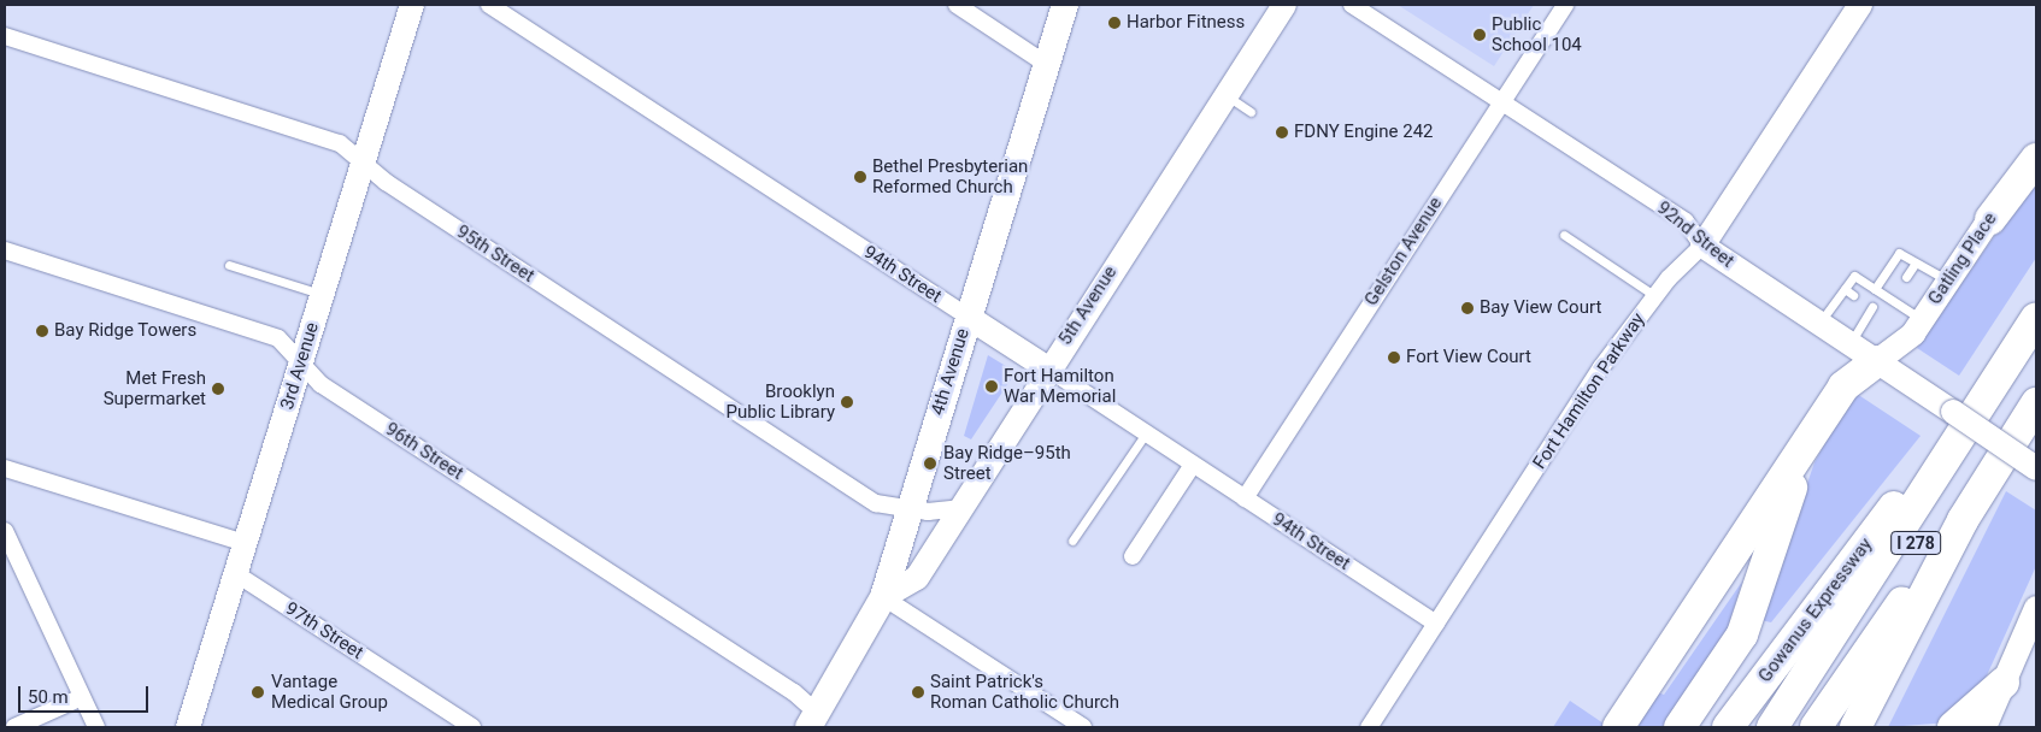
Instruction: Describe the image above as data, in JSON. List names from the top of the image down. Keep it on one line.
{"streets":{"highway":["I 278","Gowanus Expressway"],"main road":["4th Avenue"],"street":["92nd Street","Gelston Avenue","95th Street","Gatling Place","94th Street","5th Avenue","3rd Avenue","Fort Hamilton Parkway","96th Street","97th Street"]},"crossings":[["92nd Street","Gelston Avenue"],["92nd Street","Gatling Place"],["92nd Street","Fort Hamilton Parkway"],["Gelston Avenue","94th Street"],["95th Street","5th Avenue"],["95th Street","3rd Avenue"],["95th Street","4th Avenue"],["94th Street","5th Avenue"],["94th Street","4th Avenue"],["94th Street","Fort Hamilton Parkway"],["5th Avenue","4th Avenue"],["3rd Avenue","96th Street"],["3rd Avenue","97th Street"],["4th Avenue","96th Street"]],"places":["Harbor Fitness","Public School 104","FDNY Engine 242","Bethel Presbyterian Reformed Church","Bay View Court","Bay Ridge Towers","Fort View Court","Fort Hamilton War Memorial","Met Fresh Supermarket","Brooklyn Public Library","Bay Ridge–95th Street","Vantage Medical Group","Saint Patrick's Roman Catholic Church"],"scale_bar":"50 m"}
